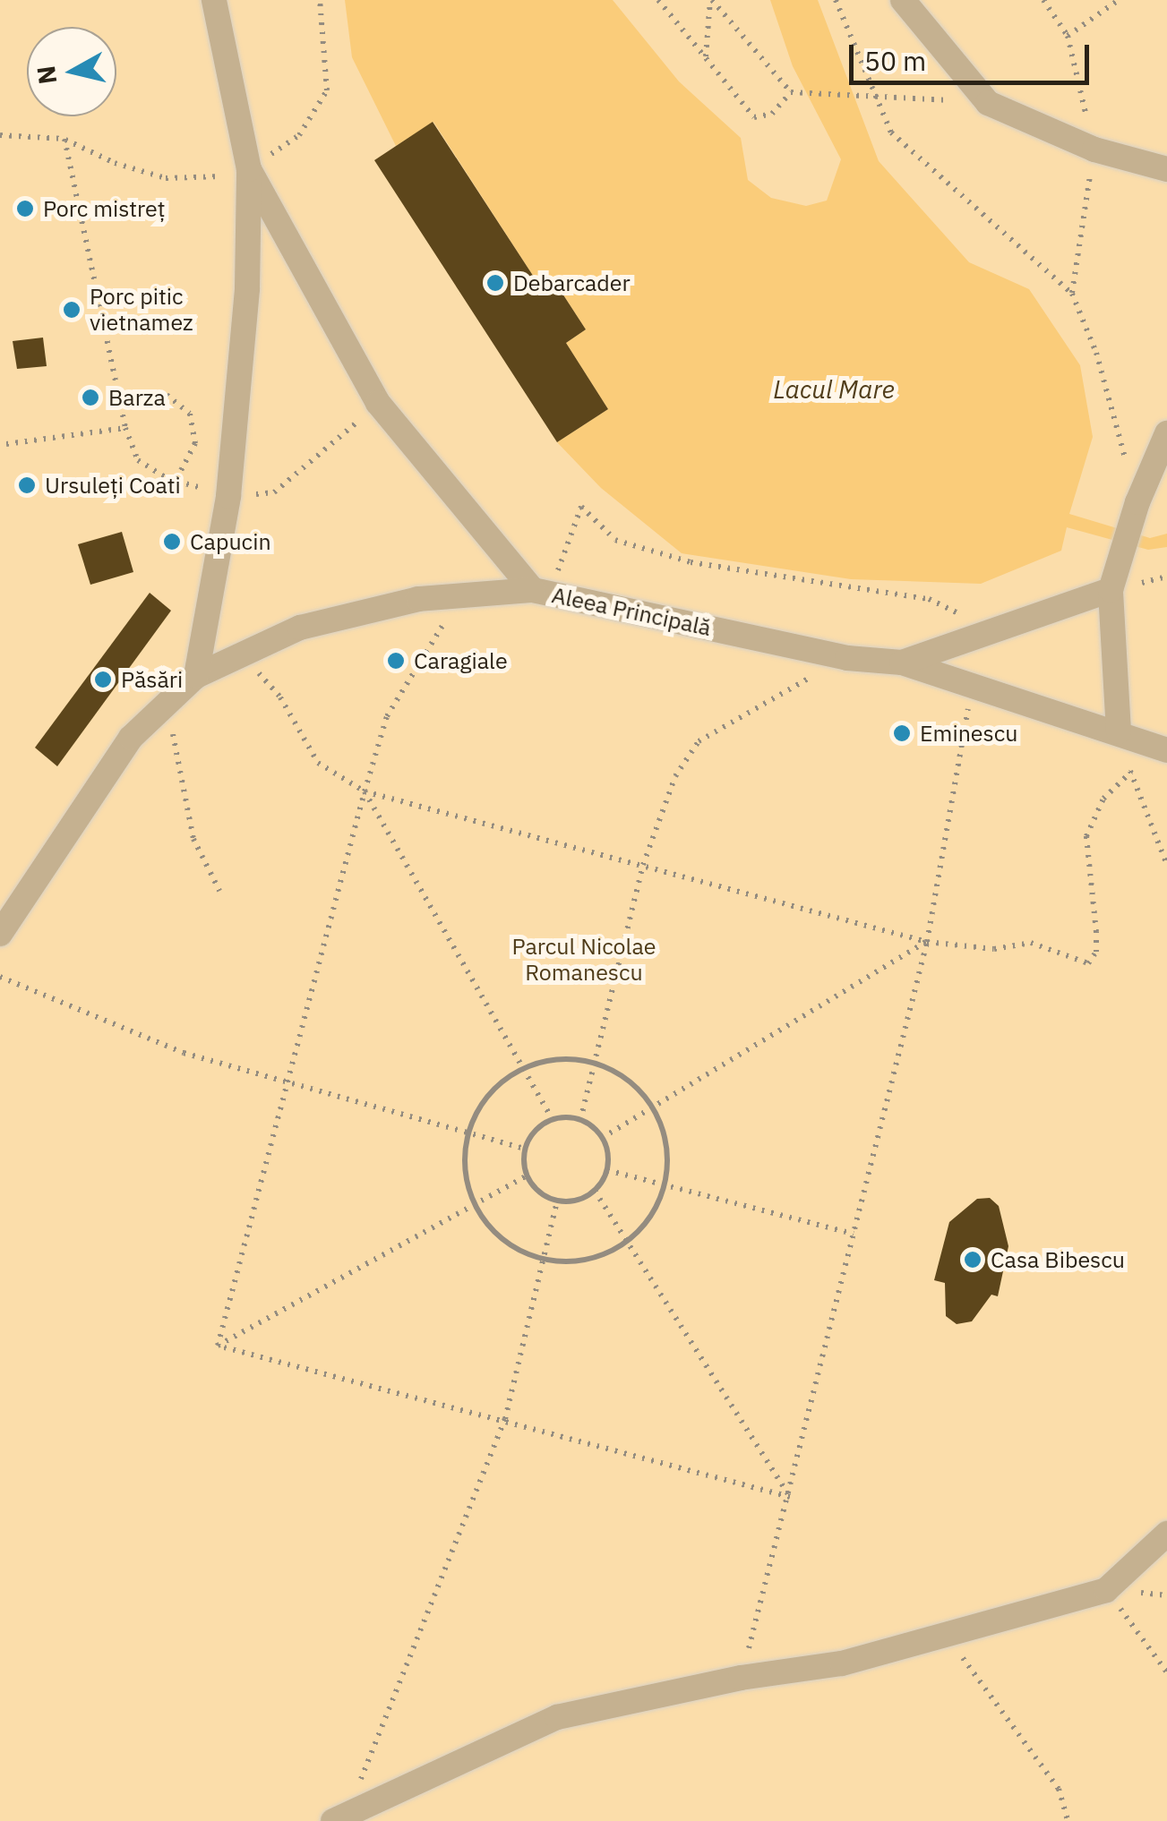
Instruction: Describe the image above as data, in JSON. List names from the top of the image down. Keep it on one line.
{"streets":{"street":["Aleea Principală"]},"water":["Lacul Mare"],"parks":["Parcul Nicolae Romanescu"],"places":["Porc mistreț","Debarcader","Porc pitic vietnamez","Barza","Ursuleți Coati","Capucin","Caragiale","Păsări","Eminescu","Casa Bibescu"],"scale_bar":"50 m","north":"left"}
